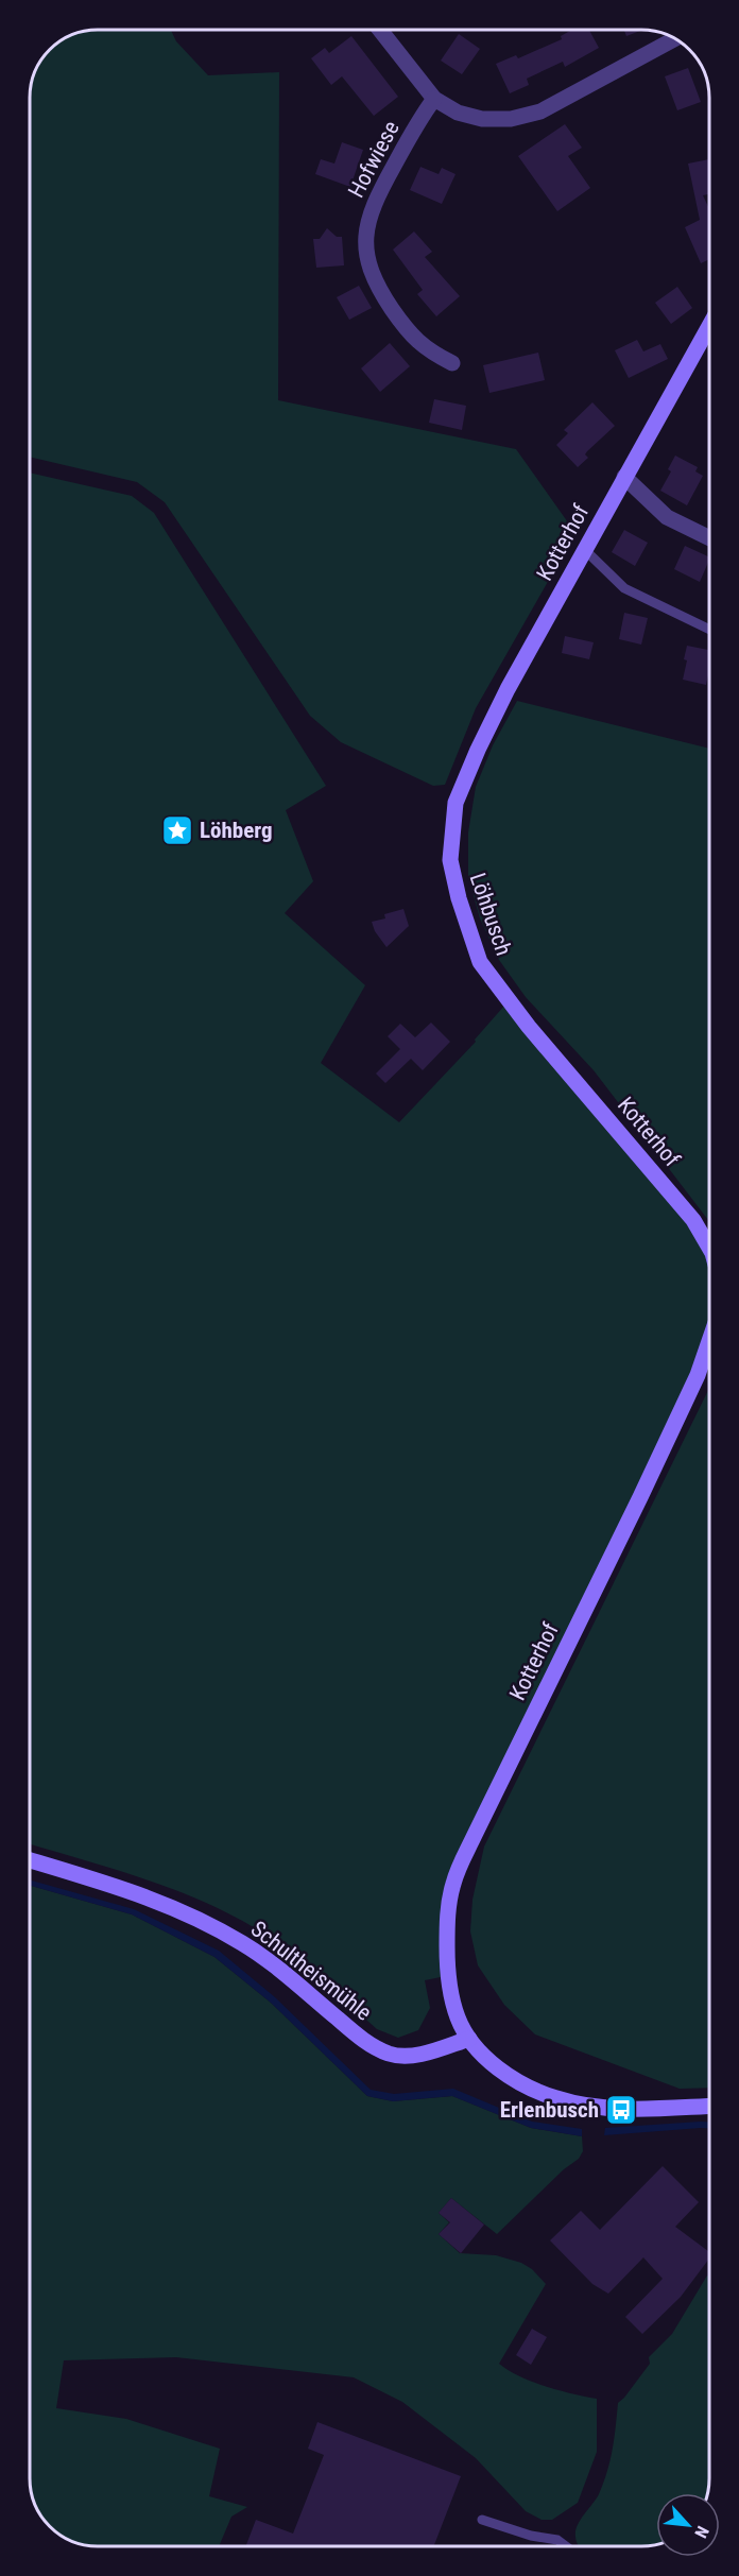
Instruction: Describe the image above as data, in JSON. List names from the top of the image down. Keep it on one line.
{"streets":{"street":["Hofwiese","Kotterhof","Löhbusch","Schultheismühle"]},"crossings":[["Kotterhof","Löhbusch"],["Kotterhof","Schultheismühle"]],"places":{"place":["Löhberg"],"bus stop":["Erlenbusch"]},"north":"bottom right"}
